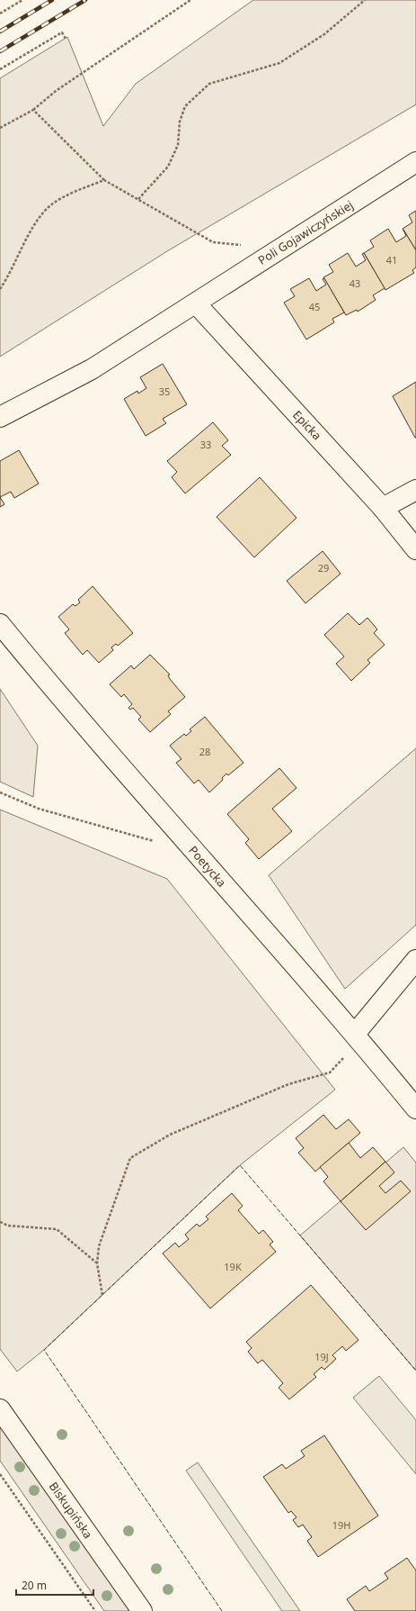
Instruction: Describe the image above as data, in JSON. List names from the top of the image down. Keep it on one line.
{"streets":{"street":["Poli Gojawiczyńskiej","Epicka","Poetycka","Biskupińska"]},"crossings":[["Poli Gojawiczyńskiej","Epicka"]],"house_numbers":["41","43","45","35","33","29","28","19K","19J","19H"],"scale_bar":"20 m"}
